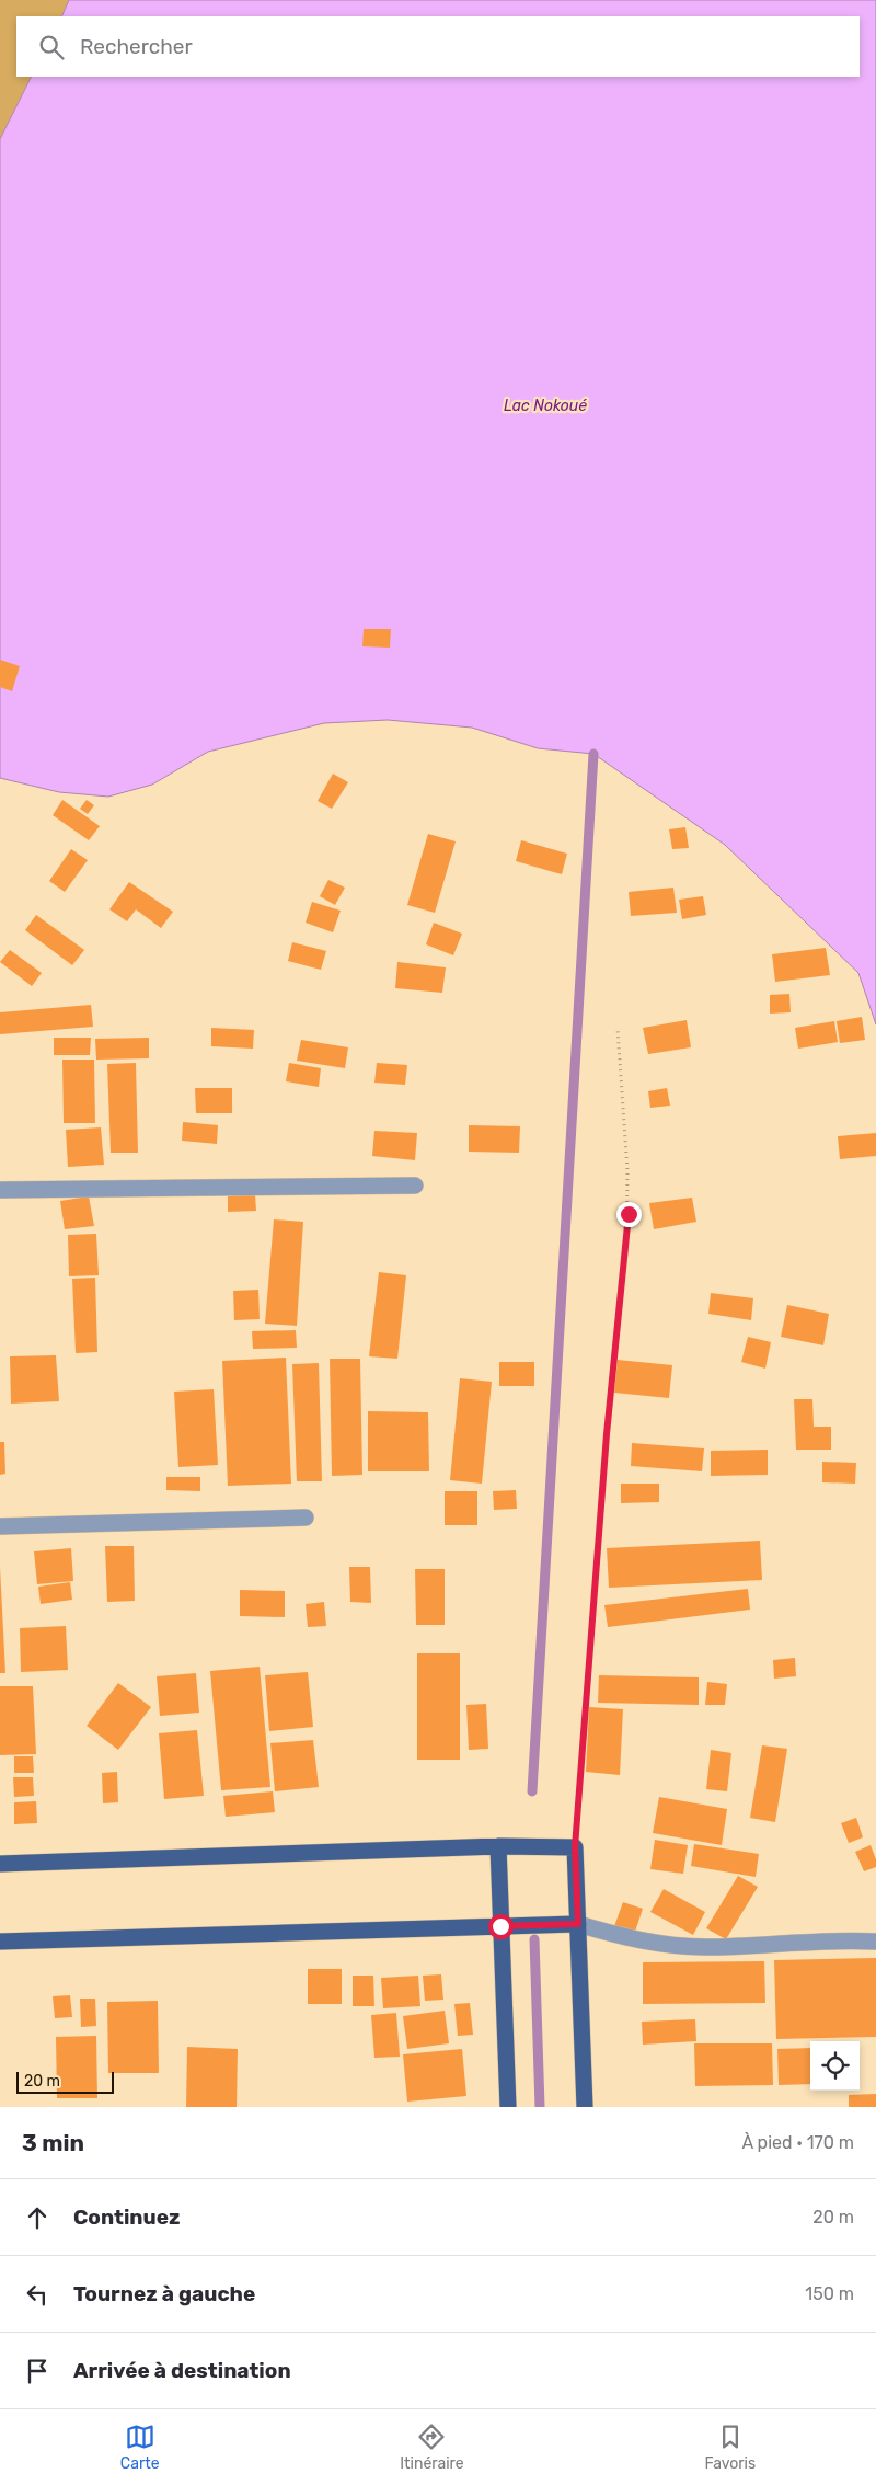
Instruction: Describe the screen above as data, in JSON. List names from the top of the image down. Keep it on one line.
{"water":["Lac Nokoué"],"scale_bar":"20 m","page":{"search":"Rechercher","scale":"20 m","heading":["3 min","À pied · 170 m"],"list":[["Continuez","20 m"],["Tournez à gauche","150 m"],"Arrivée à destination"],"nav":["Carte","Itinéraire","Favoris"]}}
